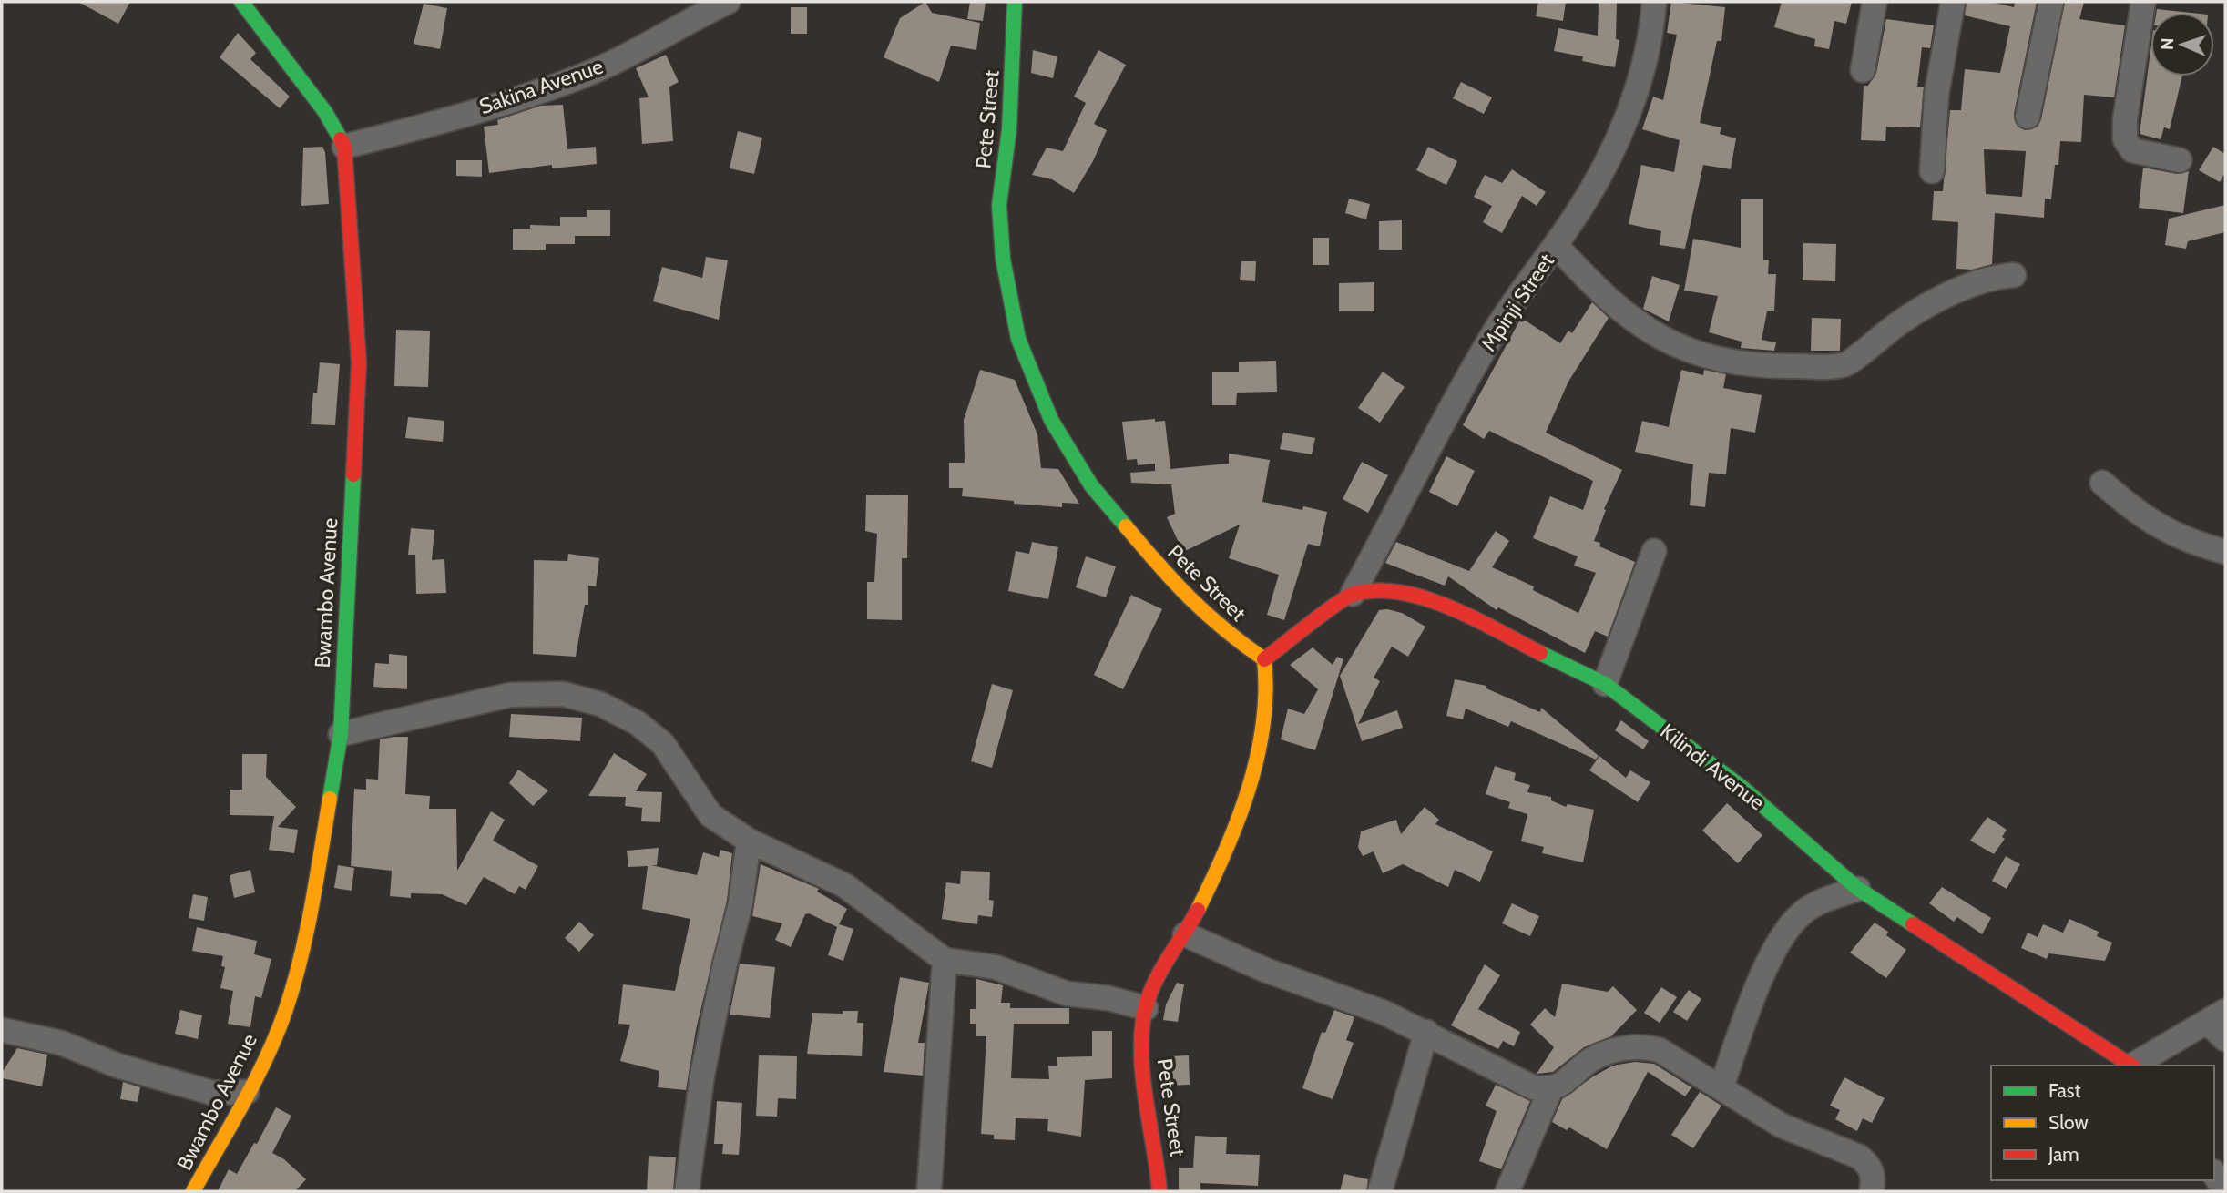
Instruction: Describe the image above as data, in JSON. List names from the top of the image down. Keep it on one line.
{"streets":{"street":["Sakina Avenue","Pete Street","Mpinji Street","Bwambo Avenue","Kilindi Avenue"]},"crossings":[["Sakina Avenue","Bwambo Avenue"],["Mpinji Street","Kilindi Avenue"]],"legend":["Fast","Slow","Jam"],"north":"left"}
